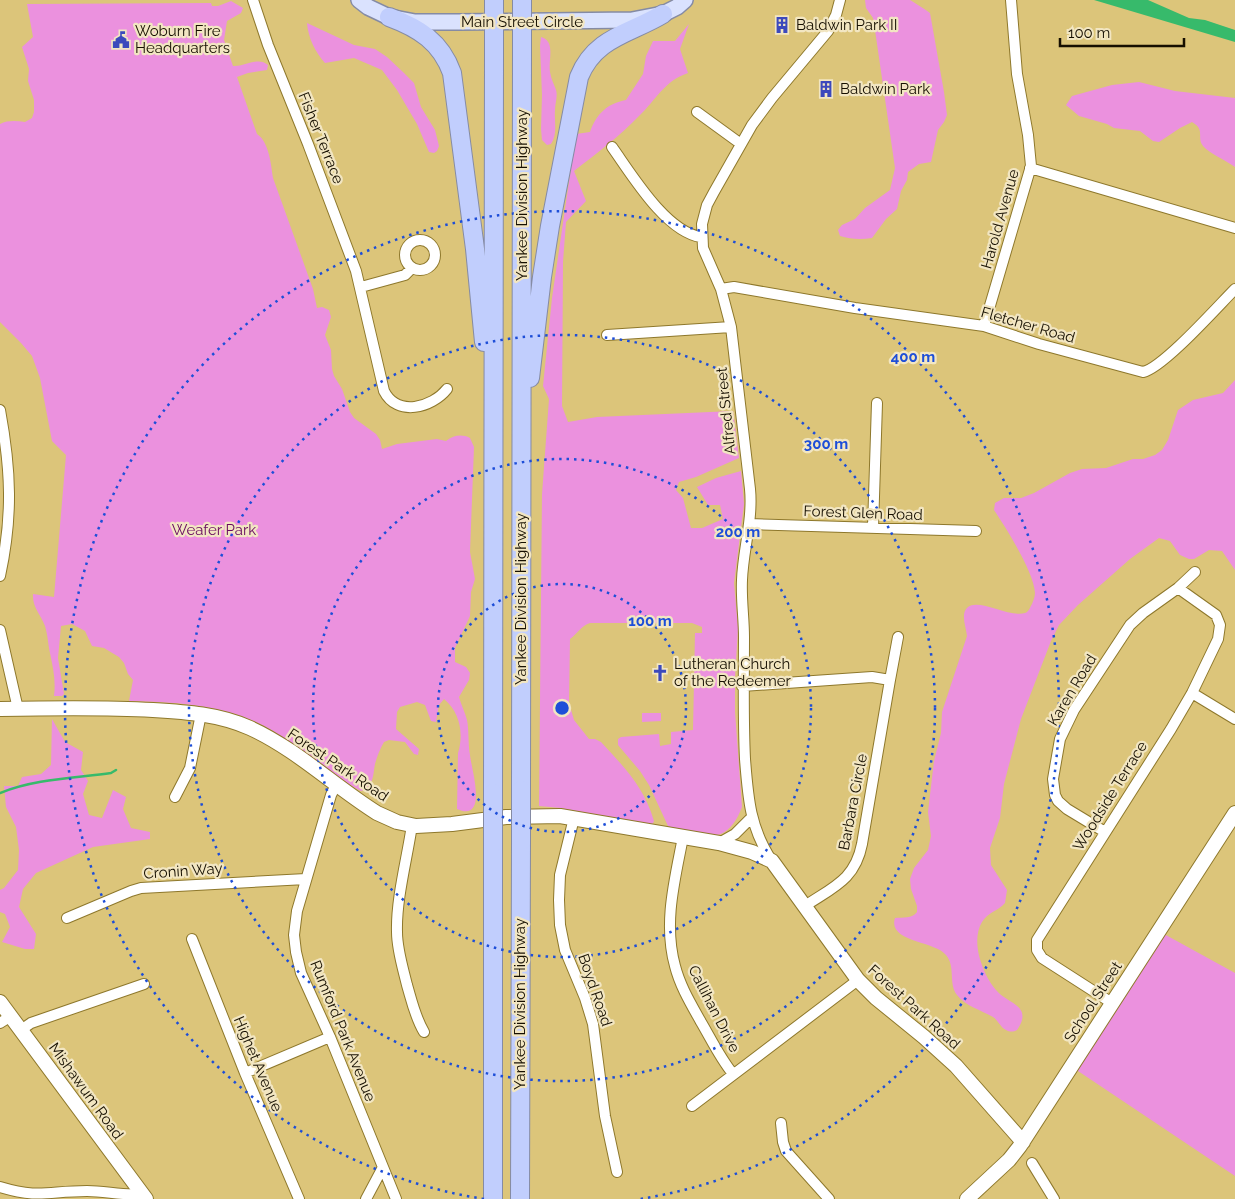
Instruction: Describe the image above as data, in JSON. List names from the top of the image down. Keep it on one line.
{"streets":{"highway":["Yankee Division Highway"],"main road":["Main Street Circle"],"street":["Fisher Terrace","Harold Avenue","Fletcher Road","Alfred Street","Forest Glen Road","Karen Road","Forest Park Road","Woodside Terrace","Barbara Circle","Cronin Way","Boyd Road","School Street","Callihan Drive","Rumford Park Avenue","Highet Avenue","Mishawum Road"]},"crossings":[["Harold Avenue","Fletcher Road"],["Fletcher Road","Alfred Street"],["Alfred Street","Forest Glen Road"],["Alfred Street","Forest Park Road"],["Karen Road","Woodside Terrace"],["Forest Park Road","Barbara Circle"],["Forest Park Road","Boyd Road"],["Forest Park Road","School Street"],["Forest Park Road","Callihan Drive"],["Forest Park Road","Rumford Park Avenue"],["Woodside Terrace","School Street"],["Cronin Way","Rumford Park Avenue"]],"parks":["Weafer Park"],"places":{"building":["Baldwin Park II","Baldwin Park"],"public building":["Woburn Fire Headquarters"],"church":["Lutheran Church of the Redeemer"]},"scale_bar":"100 m","rings":["400 m","300 m","200 m","100 m"]}
